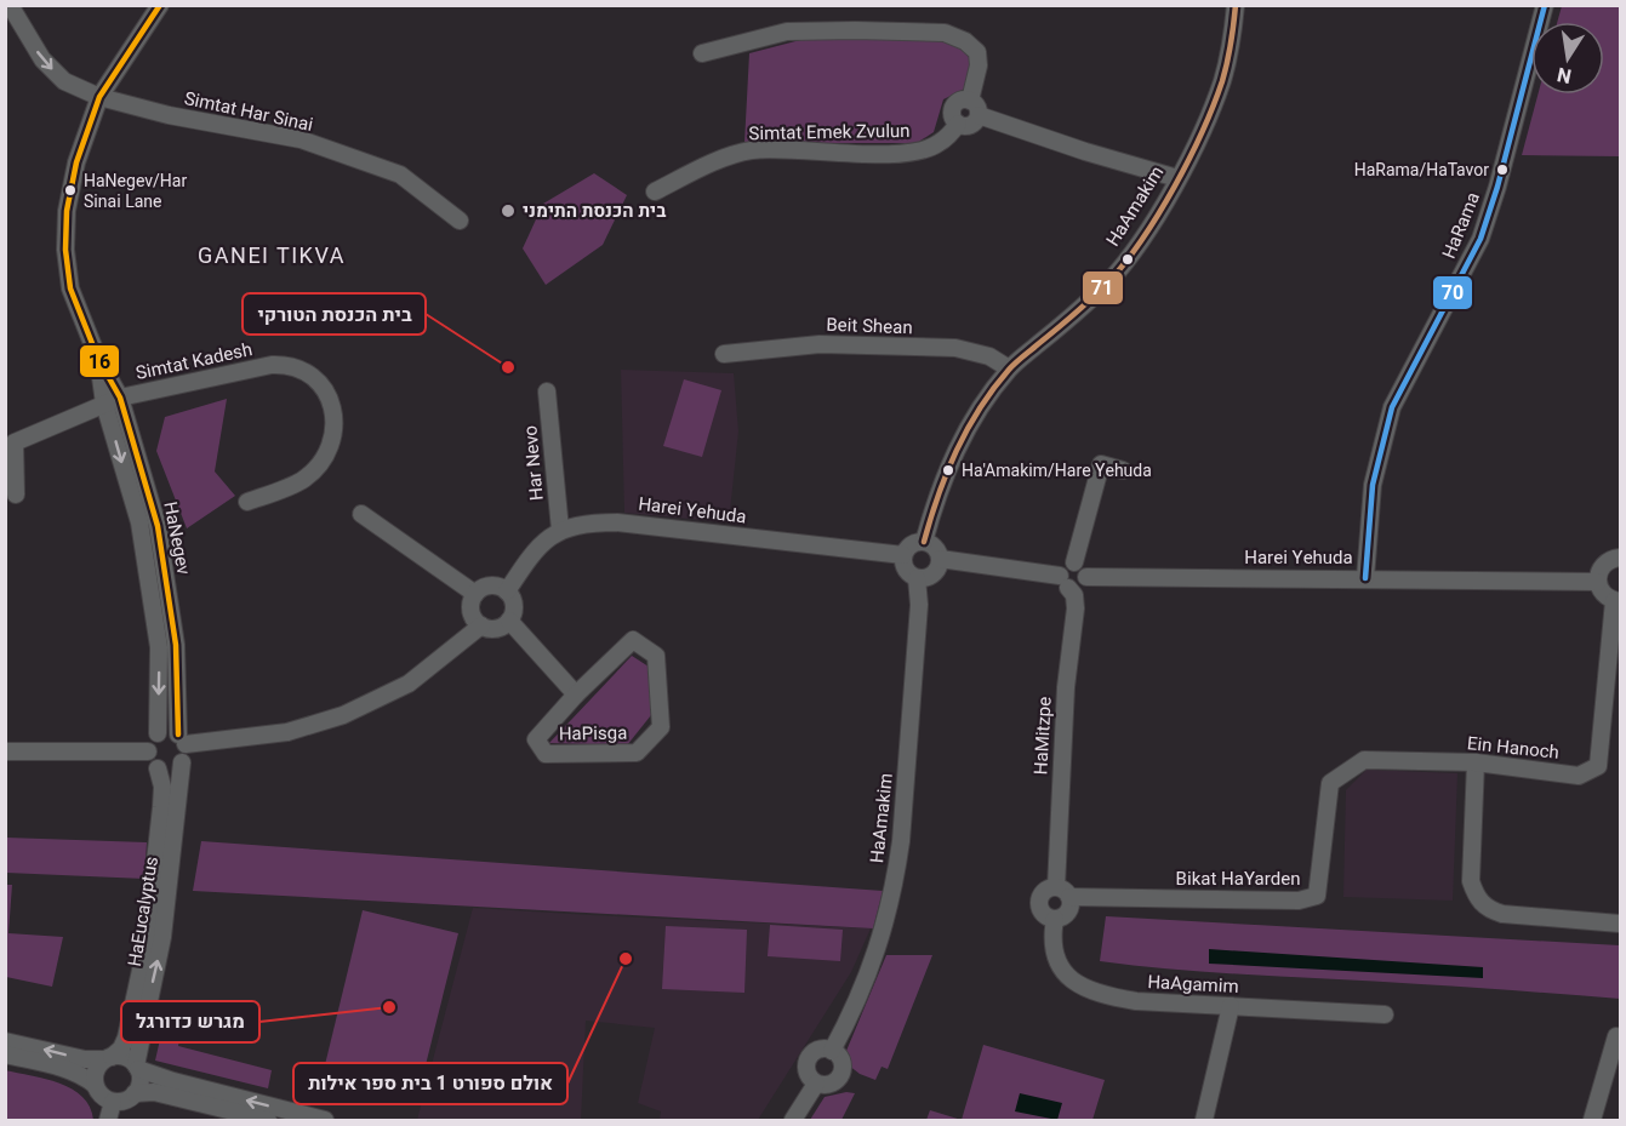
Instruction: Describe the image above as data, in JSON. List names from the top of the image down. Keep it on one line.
{"streets":{"street":["Simtat Har Sinai","Simtat Emek Zvulun","HaAmakim","HaRama","Beit Shean","Simtat Kadesh","Har Nevo","Harei Yehuda","HaNegev","HaPisga","HaMitzpe","Ein Hanoch","Bikat HaYarden","HaEucalyptus","HaAgamim"]},"crossings":[["Simtat Har Sinai","HaNegev"],["HaAmakim","Beit Shean"],["HaAmakim","Harei Yehuda"],["HaRama","Harei Yehuda"],["Simtat Kadesh","HaNegev"],["Har Nevo","Harei Yehuda"],["Harei Yehuda","HaMitzpe"],["HaNegev","HaEucalyptus"],["HaMitzpe","Bikat HaYarden"],["HaMitzpe","HaAgamim"],["Ein Hanoch","Bikat HaYarden"],["Bikat HaYarden","HaAgamim"]],"districts":["GANEI TIKVA"],"places":["HaRama/HaTavor","HaNegev/Har Sinai Lane","בית הכנסת התימני","בית הכנסת הטורקי","Ha'Amakim/Hare Yehuda","אולם ספורט 1 בית ספר אילות","מגרש כדורגל"],"lines":["transit line 71","transit line 70","transit line 16"],"north":"bottom"}
